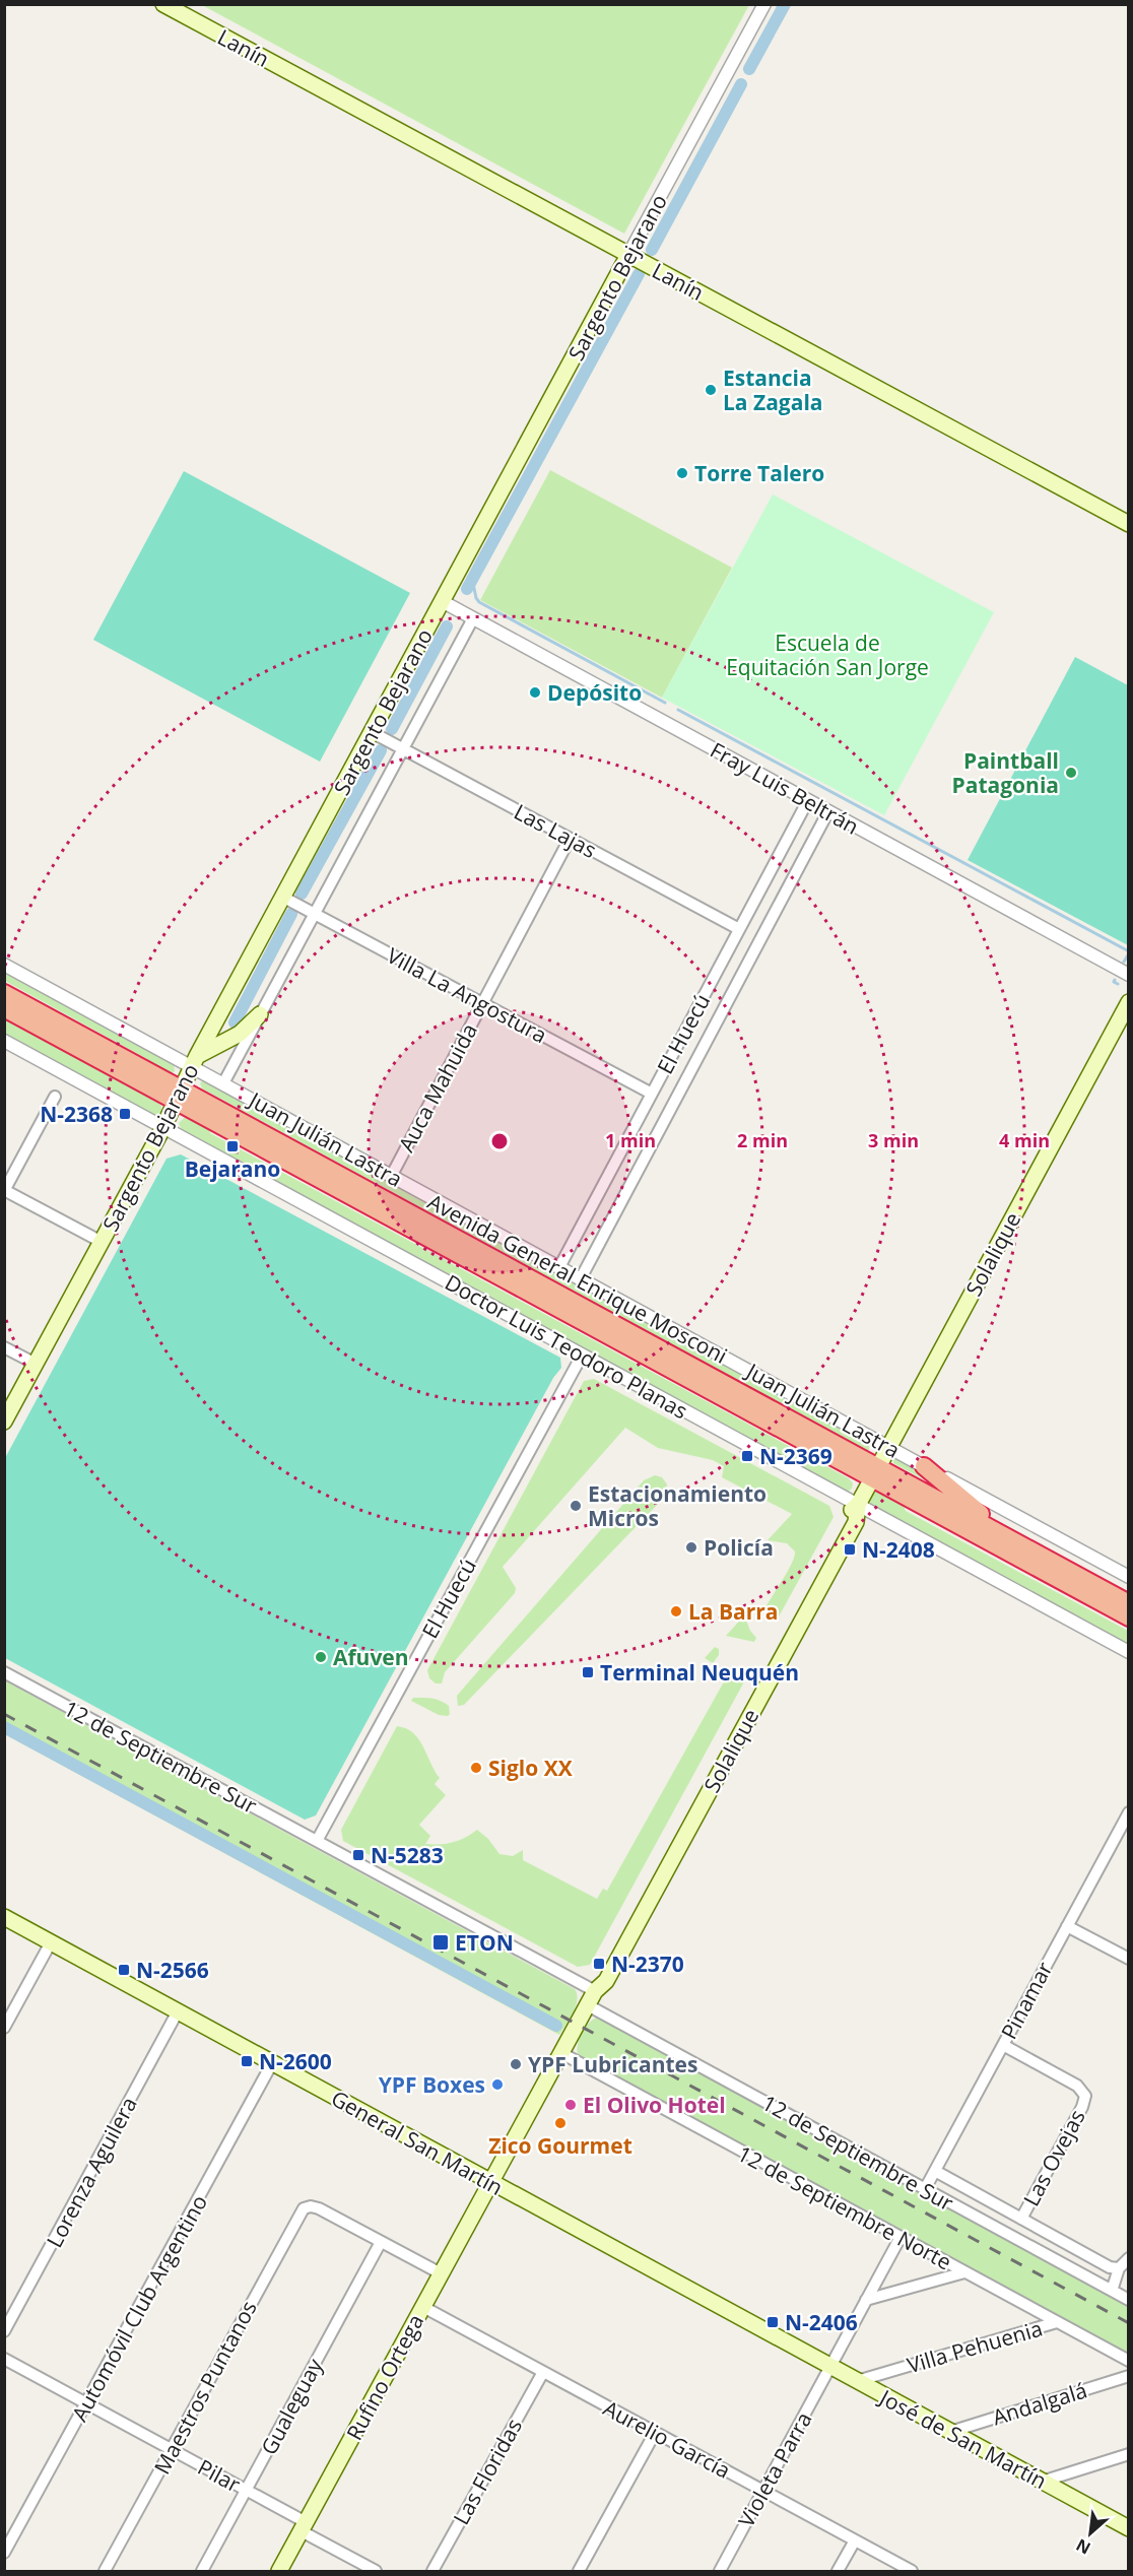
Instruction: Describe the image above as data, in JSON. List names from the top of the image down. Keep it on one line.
{"streets":{"highway":["Avenida General Enrique Mosconi"],"main road":["Lanín","Sargento Bejarano","Solalique","General San Martín","Rufino Ortega","José de San Martín"],"street":["Fray Luis Beltrán","Las Lajas","Villa La Angostura","El Huecú","Auca Mahuida","Juan Julián Lastra","Doctor Luis Teodoro Planas","12 de Septiembre Sur","Pinamar","Las Ovejas","Lorenza Aguilera","12 de Septiembre Norte","Automóvil Club Argentino","Villa Pehuenia","Maestros Puntanos","Andalgalá","Gualeguay","Aurelio García","Violeta Parra","Las Floridas","Pilar"]},"crossings":[["Lanín","Sargento Bejarano"],["Sargento Bejarano","Fray Luis Beltrán"],["Sargento Bejarano","Las Lajas"],["Sargento Bejarano","Villa La Angostura"],["Sargento Bejarano","Juan Julián Lastra"],["Sargento Bejarano","Avenida General Enrique Mosconi"],["Sargento Bejarano","Doctor Luis Teodoro Planas"],["Fray Luis Beltrán","El Huecú"],["Las Lajas","El Huecú"],["Las Lajas","Auca Mahuida"],["Villa La Angostura","El Huecú"],["Villa La Angostura","Auca Mahuida"],["El Huecú","Juan Julián Lastra"],["El Huecú","Doctor Luis Teodoro Planas"],["El Huecú","12 de Septiembre Sur"],["Auca Mahuida","Juan Julián Lastra"],["Juan Julián Lastra","Solalique"],["Solalique","Avenida General Enrique Mosconi"],["Solalique","Doctor Luis Teodoro Planas"],["Solalique","12 de Septiembre Sur"],["Solalique","General San Martín"],["Solalique","12 de Septiembre Norte"],["Solalique","Rufino Ortega"],["12 de Septiembre Sur","Pinamar"],["Pinamar","Las Ovejas"],["General San Martín","Lorenza Aguilera"],["General San Martín","Automóvil Club Argentino"],["General San Martín","Rufino Ortega"],["General San Martín","José de San Martín"],["General San Martín","Violeta Parra"],["12 de Septiembre Norte","Villa Pehuenia"],["Automóvil Club Argentino","Pilar"],["Villa Pehuenia","José de San Martín"],["Rufino Ortega","Aurelio García"],["Rufino Ortega","Pilar"],["Maestros Puntanos","Gualeguay"],["Maestros Puntanos","Pilar"],["Andalgalá","José de San Martín"],["Gualeguay","Pilar"],["Aurelio García","Violeta Parra"],["Aurelio García","Las Floridas"],["José de San Martín","Violeta Parra"]],"parks":["Escuela de Equitación San Jorge"],"places":{"other":["Estancia La Zagala","Torre Talero","Depósito","Paintball Patagonia","Estacionamiento Micros","Policía","La Barra","Afuven","Siglo XX","YPF Lubricantes","YPF Boxes","El Olivo Hotel","Zico Gourmet"],"transit":["N-2368","Bejarano","N-2369","N-2408","Terminal Neuquén","N-5283","ETON","N-2370","N-2566","N-2600","N-2406"]},"north":"bottom left","rings":["1 min","2 min","3 min","4 min"]}
